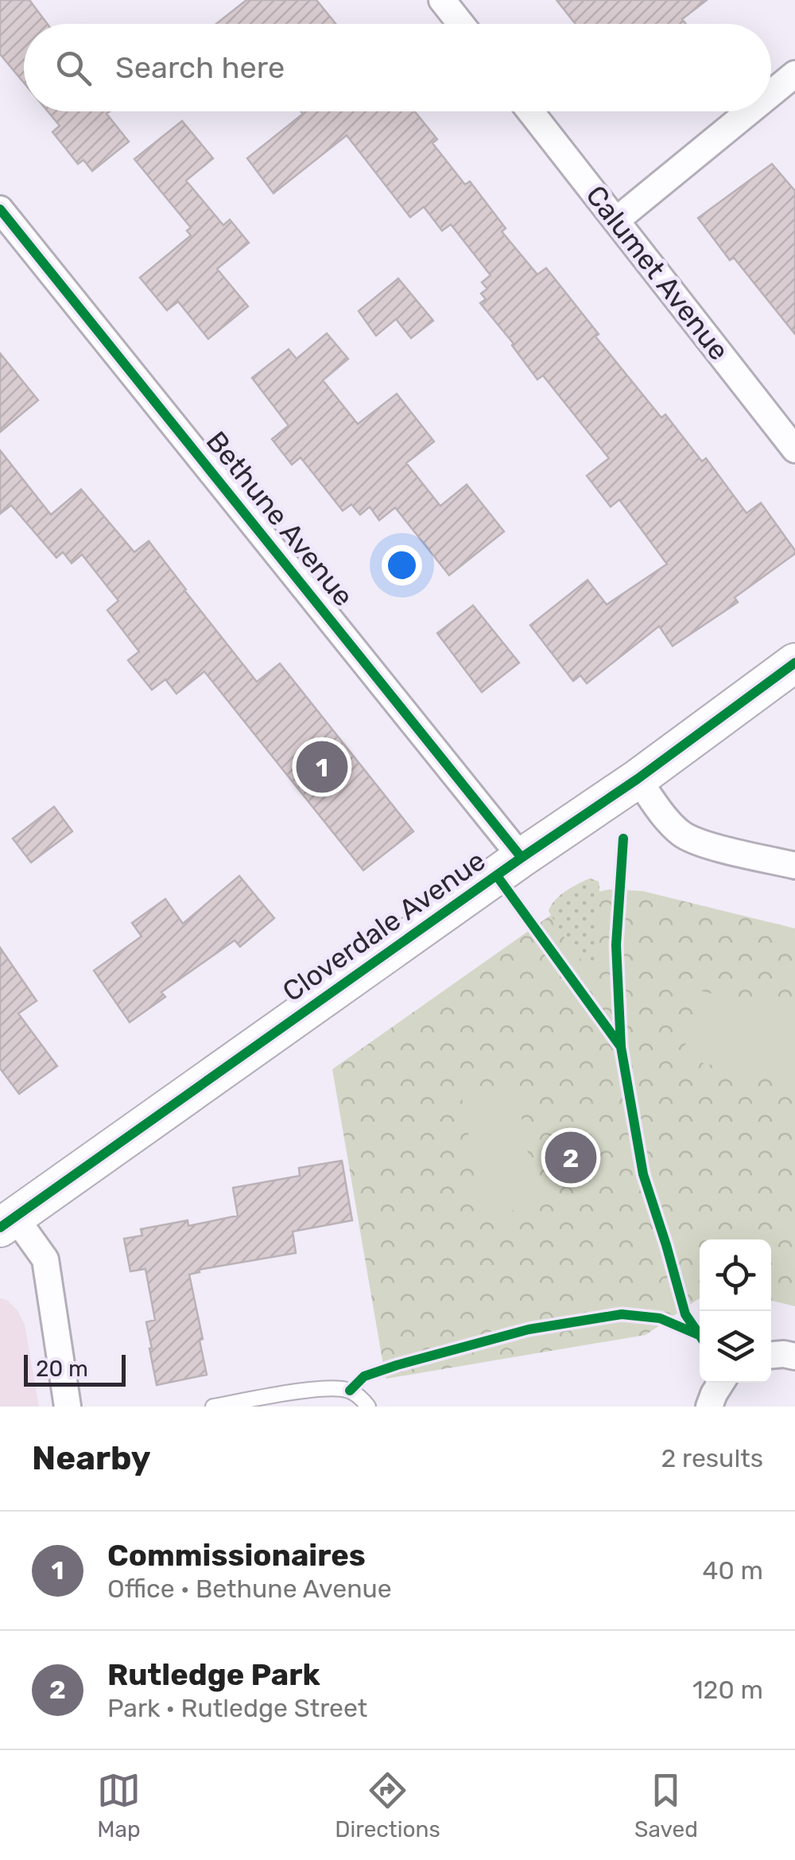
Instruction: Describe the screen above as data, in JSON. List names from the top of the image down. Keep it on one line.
{"streets":{"main road":["Cloverdale Avenue"],"street":["Calumet Avenue","Bethune Avenue"]},"crossings":[["Bethune Avenue","Cloverdale Avenue"]],"scale_bar":"20 m","page":{"search":"Search here","pins":["1","2"],"scale":"20 m","heading":["Nearby","2 results"],"list":[{"mark":"1","name":"Commissionaires","note":"Office · Bethune Avenue","value":"40 m"},{"mark":"2","name":"Rutledge Park","note":"Park · Rutledge Street","value":"120 m"}],"nav":["Map","Directions","Saved"]}}
